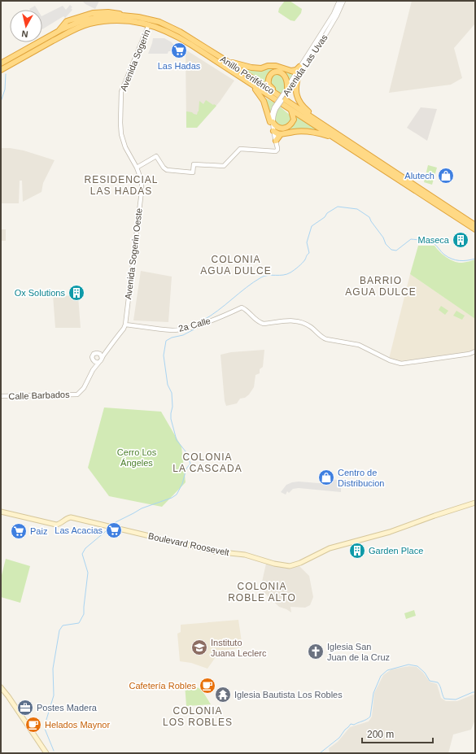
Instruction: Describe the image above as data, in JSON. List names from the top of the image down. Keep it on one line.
{"streets":{"highway":["Anillo Periférico"],"main road":["Boulevard Roosevelt"],"street":["Avenida Sogerin","Avenida Las Uvas","Avenida Sogerin Oeste","2a Calle","Calle Barbados"]},"crossings":[["Avenida Sogerin","Anillo Periférico"],["Avenida Sogerin","Avenida Sogerin Oeste"],["Avenida Las Uvas","Avenida Sogerin Oeste"],["Avenida Sogerin Oeste","2a Calle"]],"districts":["RESIDENCIAL LAS HADAS","COLONIA AGUA DULCE","BARRIO AGUA DULCE","COLONIA LA CASCADA","COLONIA ROBLE ALTO","COLONIA LOS ROBLES"],"parks":["Cerro Los Ángeles"],"places":{"supermarket":["Las Hadas","Las Acacias","Paiz"],"shop":["Alutech","Centro de Distribucion"],"building":["Maseca","Ox Solutions","Garden Place"],"school or university":["Instituto Juana Leclerc"],"church":["Iglesia San Juan de la Cruz"],"cafe":["Cafetería Robles","Helados Maynor"],"temple":["Iglesia Bautista Los Robles"],"office":["Postes Madera"]},"scale_bar":"200 m","north":"bottom"}
